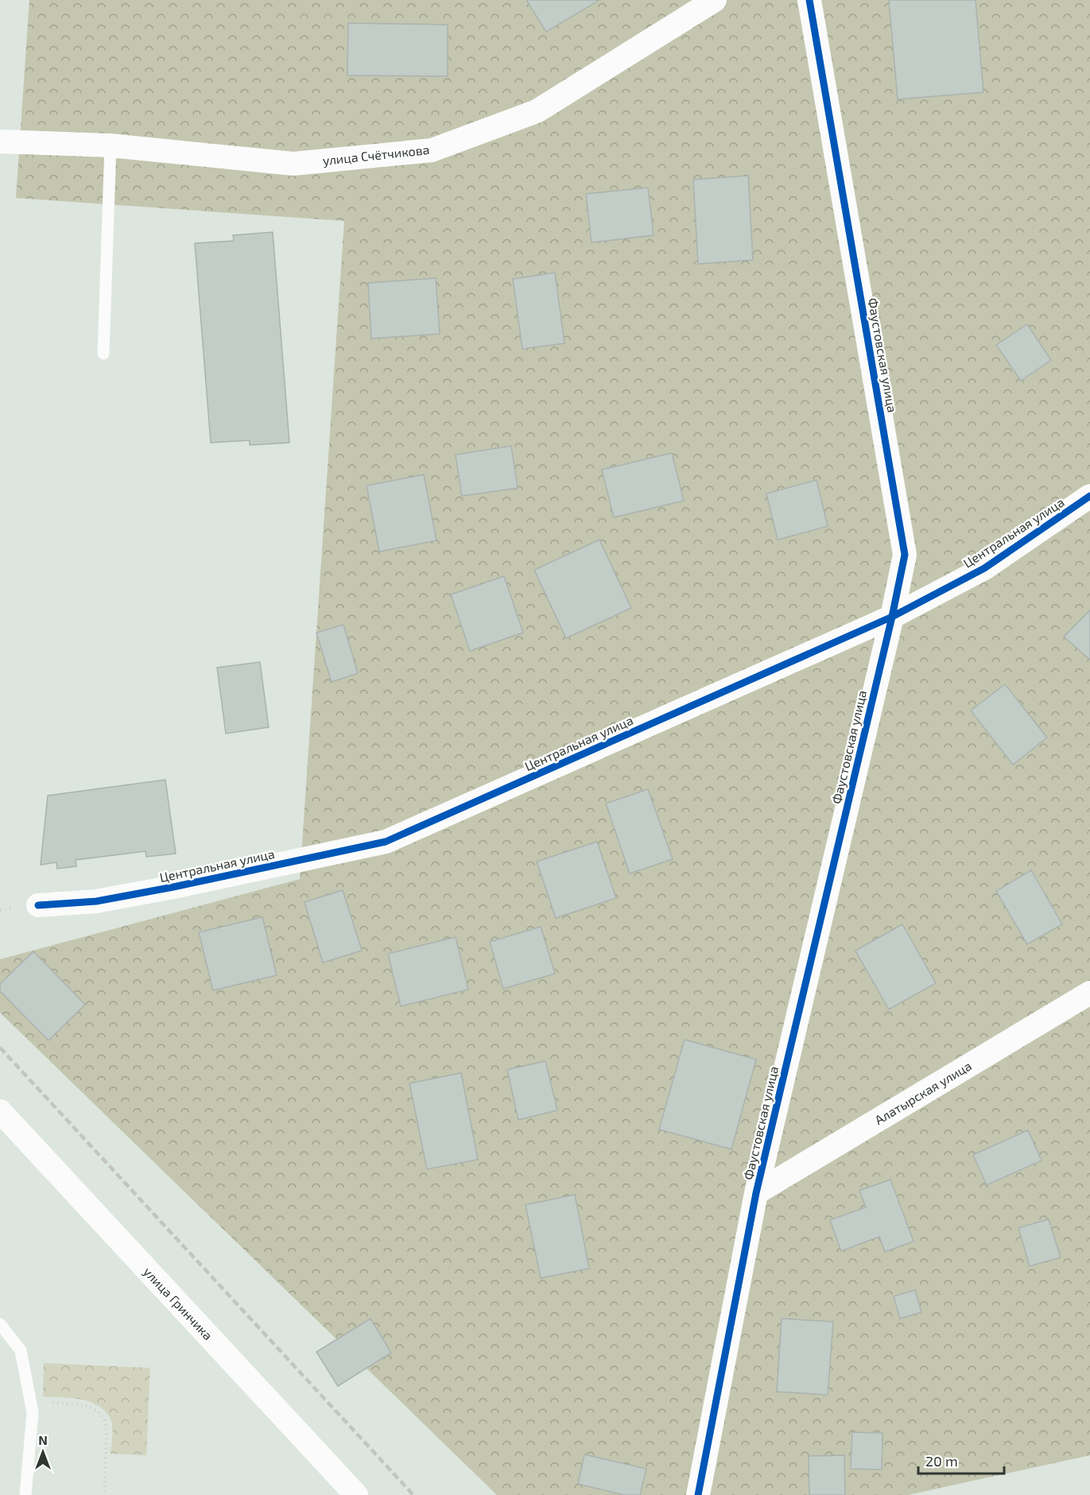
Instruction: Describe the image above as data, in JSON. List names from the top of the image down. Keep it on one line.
{"streets":{"street":["улица Счётчикова","Фаустовская улица","Центральная улица","Алатырская улица","улица Гринчика"]},"crossings":[["Фаустовская улица","Центральная улица"],["Фаустовская улица","Алатырская улица"]],"scale_bar":"20 m","north":"top"}
